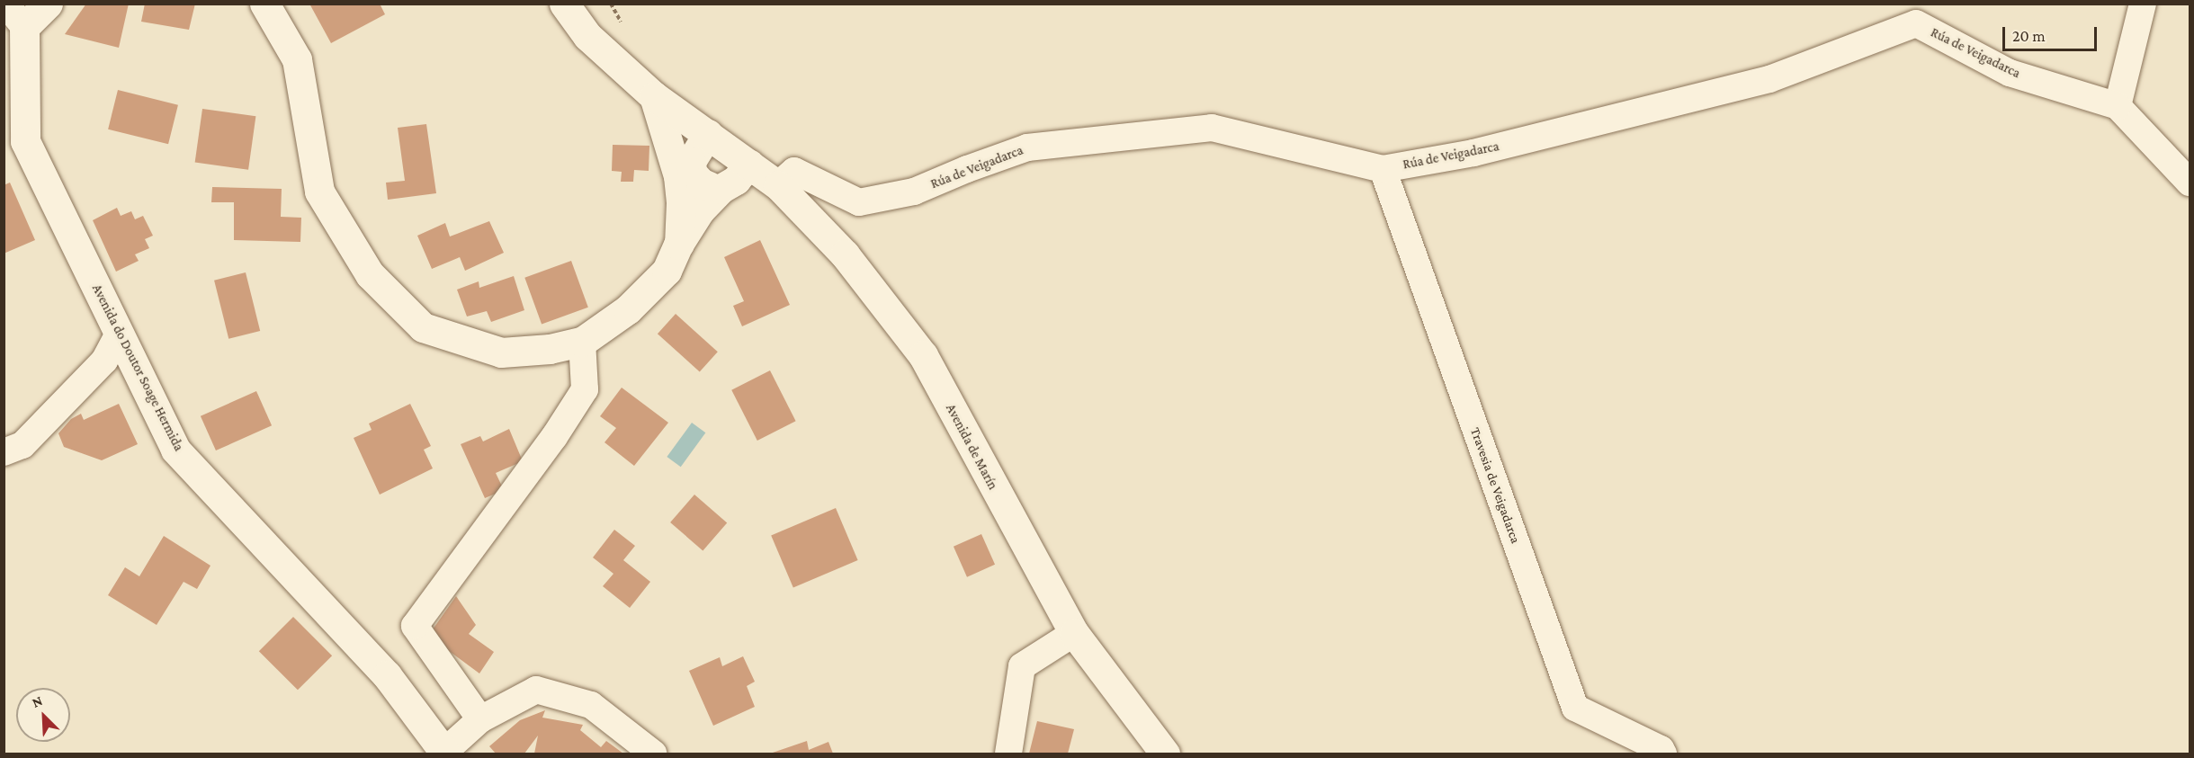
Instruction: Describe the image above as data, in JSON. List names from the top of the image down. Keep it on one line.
{"streets":{"street":["Rúa de Veigadarca","Avenida do Doutor Soage Hermida","Avenida de Marín","Travesia de Veigadarca"]},"crossings":[["Rúa de Veigadarca","Avenida de Marín"],["Rúa de Veigadarca","Travesia de Veigadarca"]],"scale_bar":"20 m","north":"top left"}
